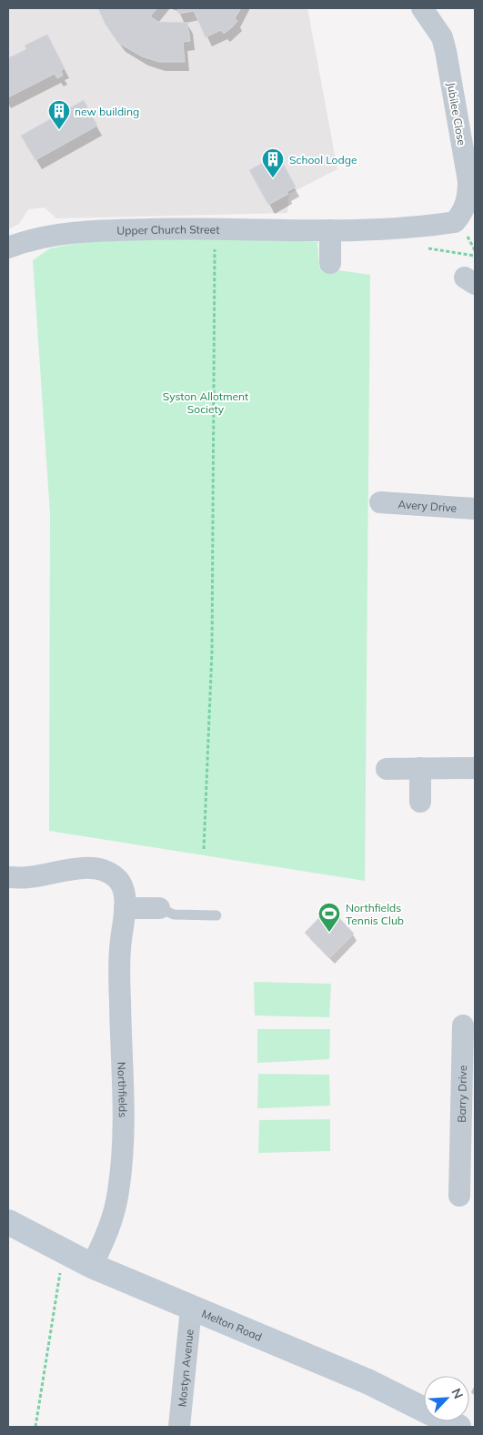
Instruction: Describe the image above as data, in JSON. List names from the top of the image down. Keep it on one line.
{"streets":{"street":["Jubilee Close","Upper Church Street","Avery Drive","Northfields","Barry Drive","Melton Road","Mostyn Avenue"]},"crossings":[["Jubilee Close","Upper Church Street"],["Northfields","Melton Road"],["Melton Road","Mostyn Avenue"]],"parks":["Syston Allotment Society"],"places":{"building":["new building","School Lodge"],"sports":["Northfields Tennis Club"]},"north":"top right"}
